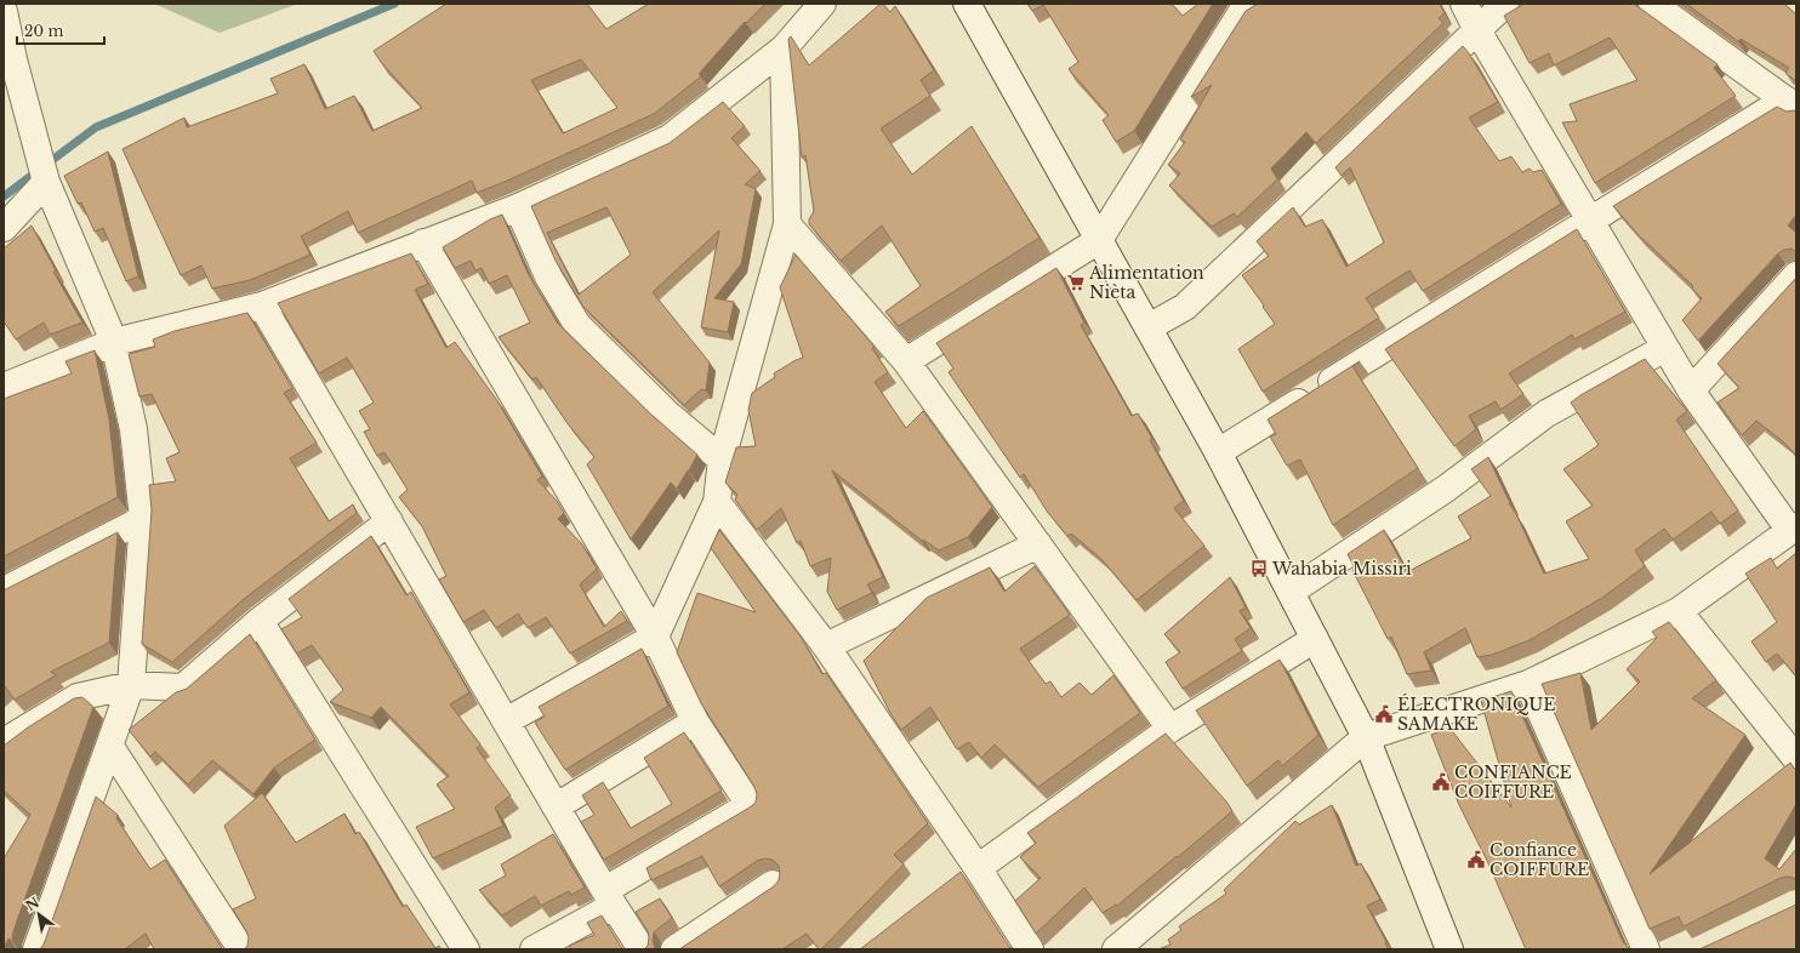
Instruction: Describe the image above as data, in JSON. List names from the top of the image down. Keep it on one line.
{"places":{"supermarket":["Alimentation Nièta"],"bus stop":["Wahabia Missiri"],"public building":["ÉLECTRONIQUE SAMAKE","CONFIANCE COIFFURE","Confiance COIFFURE"]},"scale_bar":"20 m","north":"top left"}
